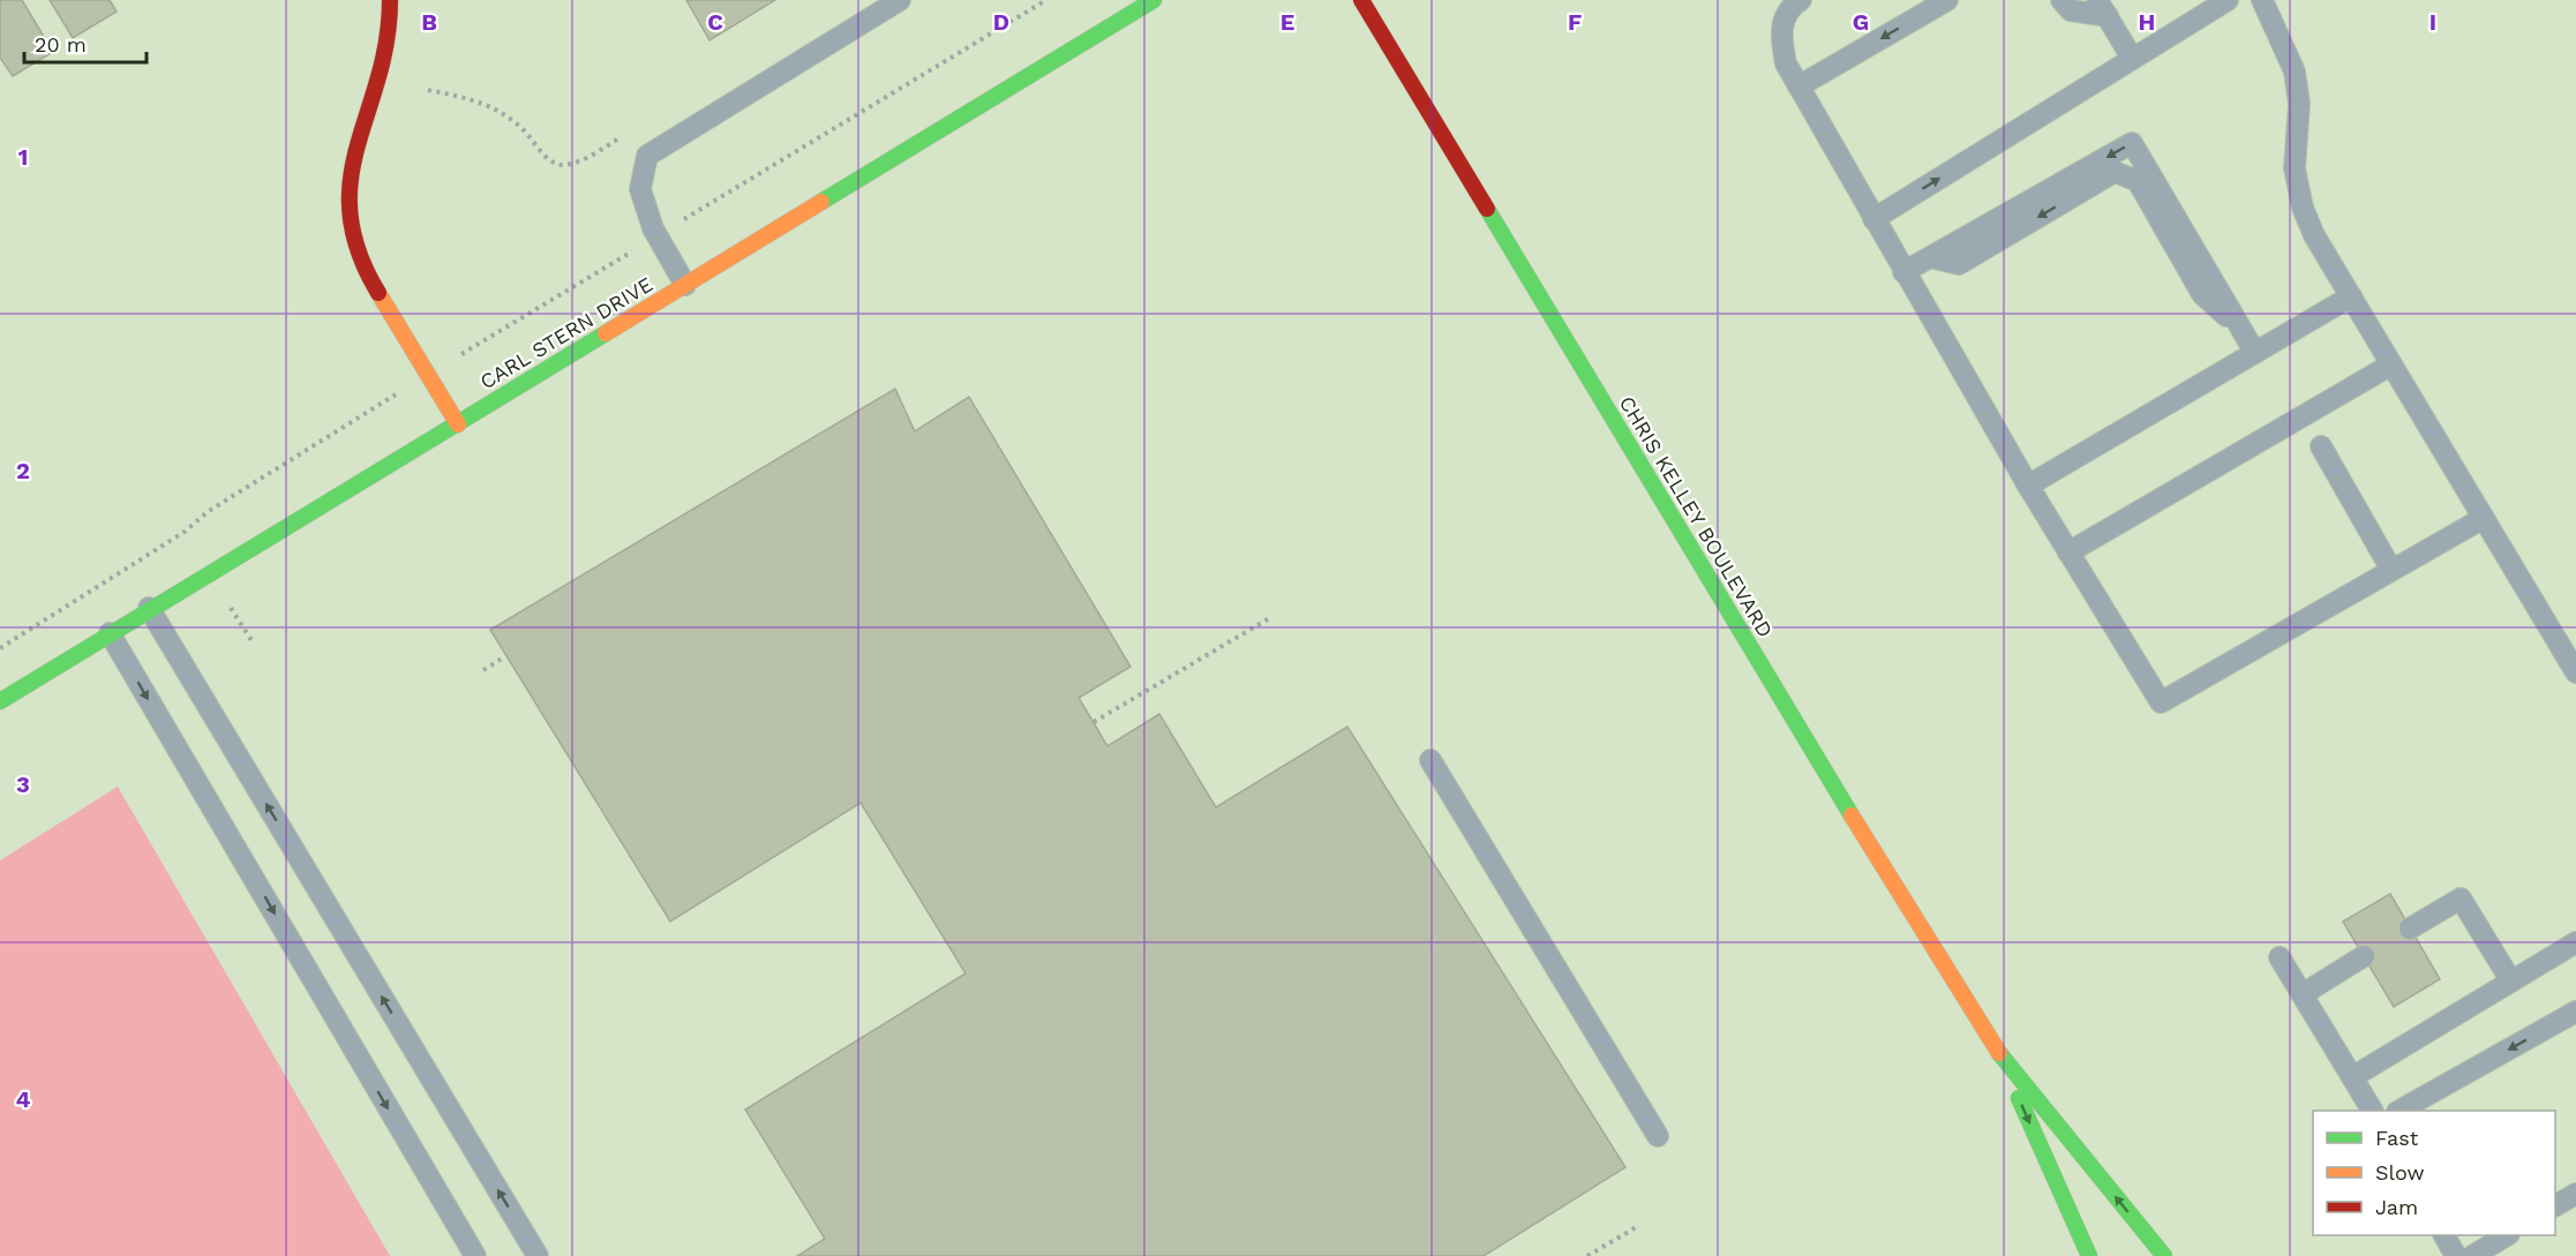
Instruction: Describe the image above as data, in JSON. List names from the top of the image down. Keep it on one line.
{"streets":{"street":["CARL STERN DRIVE","CHRIS KELLEY BOULEVARD"]},"legend":["Fast","Slow","Jam"],"scale_bar":"20 m","grid":{"columns":["B","C","D","E","F","G","H","I"],"rows":["1","2","3","4"]}}
